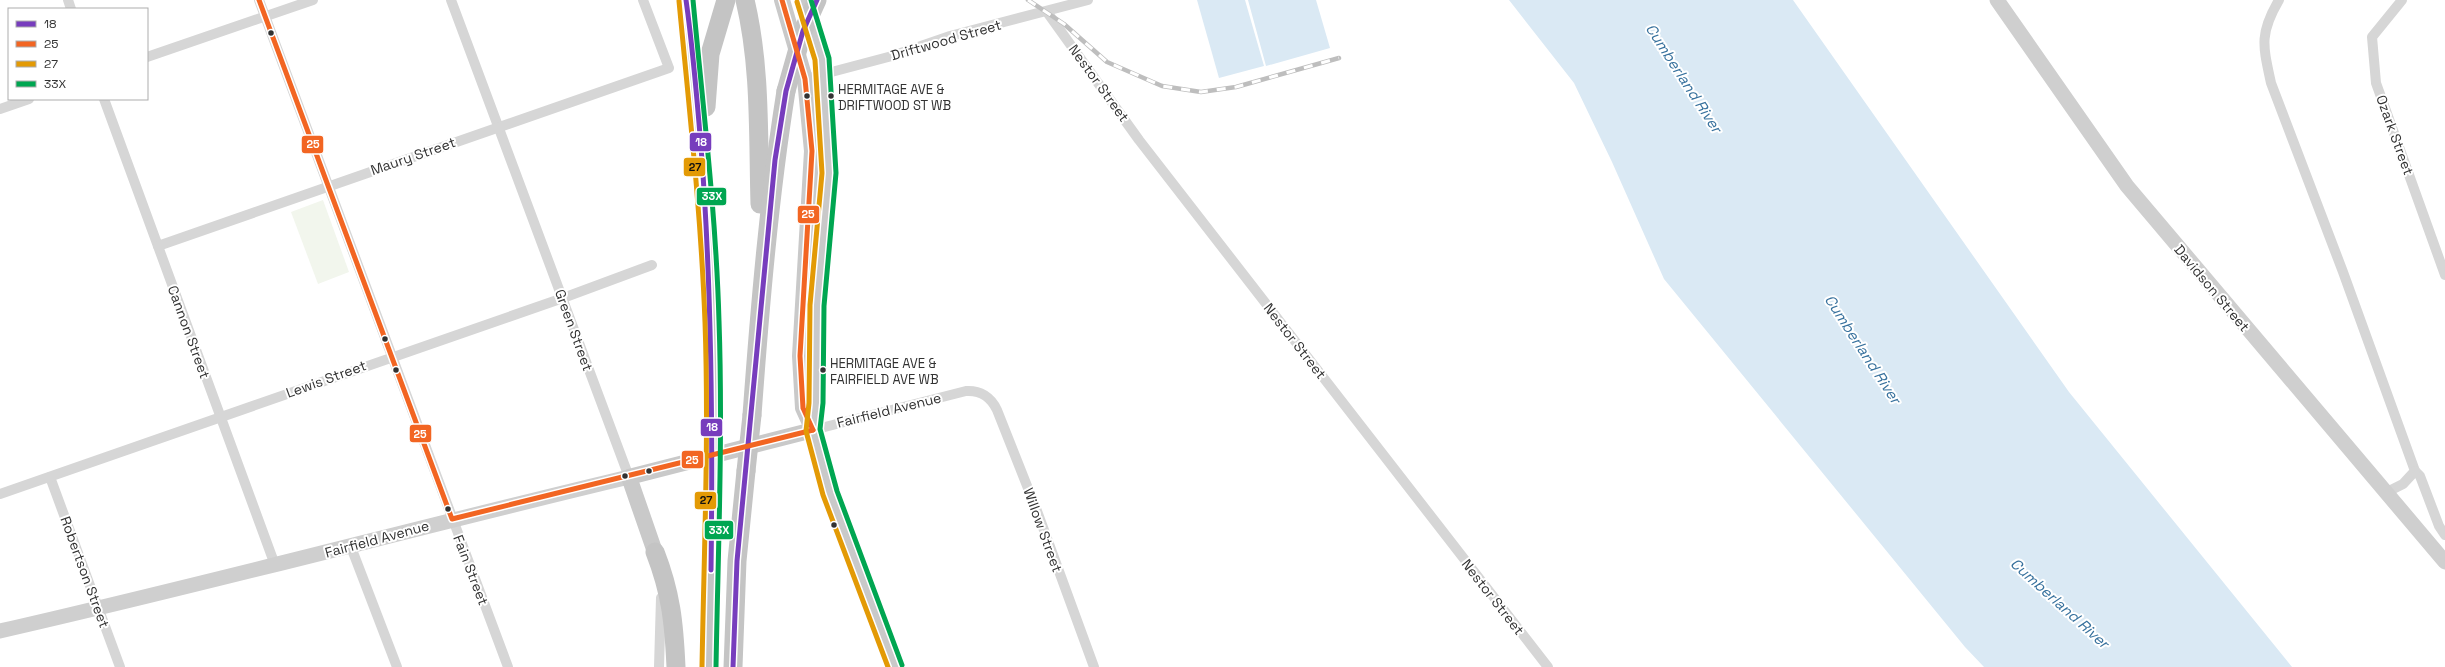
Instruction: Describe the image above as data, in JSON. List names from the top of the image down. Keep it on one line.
{"streets":{"main road":["Green Street","Fairfield Avenue"],"street":["Driftwood Street","Nestor Street","Ozark Street","Maury Street","Davidson Street","Cannon Street","Lewis Street","Willow Street","Fain Street","Robertson Street"]},"crossings":[["Driftwood Street","Nestor Street"],["Maury Street","Green Street"],["Maury Street","Cannon Street"],["Maury Street","Fain Street"],["Green Street","Lewis Street"],["Green Street","Fairfield Avenue"],["Cannon Street","Lewis Street"],["Cannon Street","Fairfield Avenue"],["Lewis Street","Fain Street"],["Lewis Street","Robertson Street"],["Fairfield Avenue","Willow Street"],["Fairfield Avenue","Fain Street"],["Fairfield Avenue","Robertson Street"]],"water":["Cumberland River"],"places":["HERMITAGE AVE & DRIFTWOOD ST WB","HERMITAGE AVE & FAIRFIELD AVE WB"],"lines":["transit line 18","transit line 25","transit line 33X","transit line 27"],"legend":["18","25","27","33X"]}
